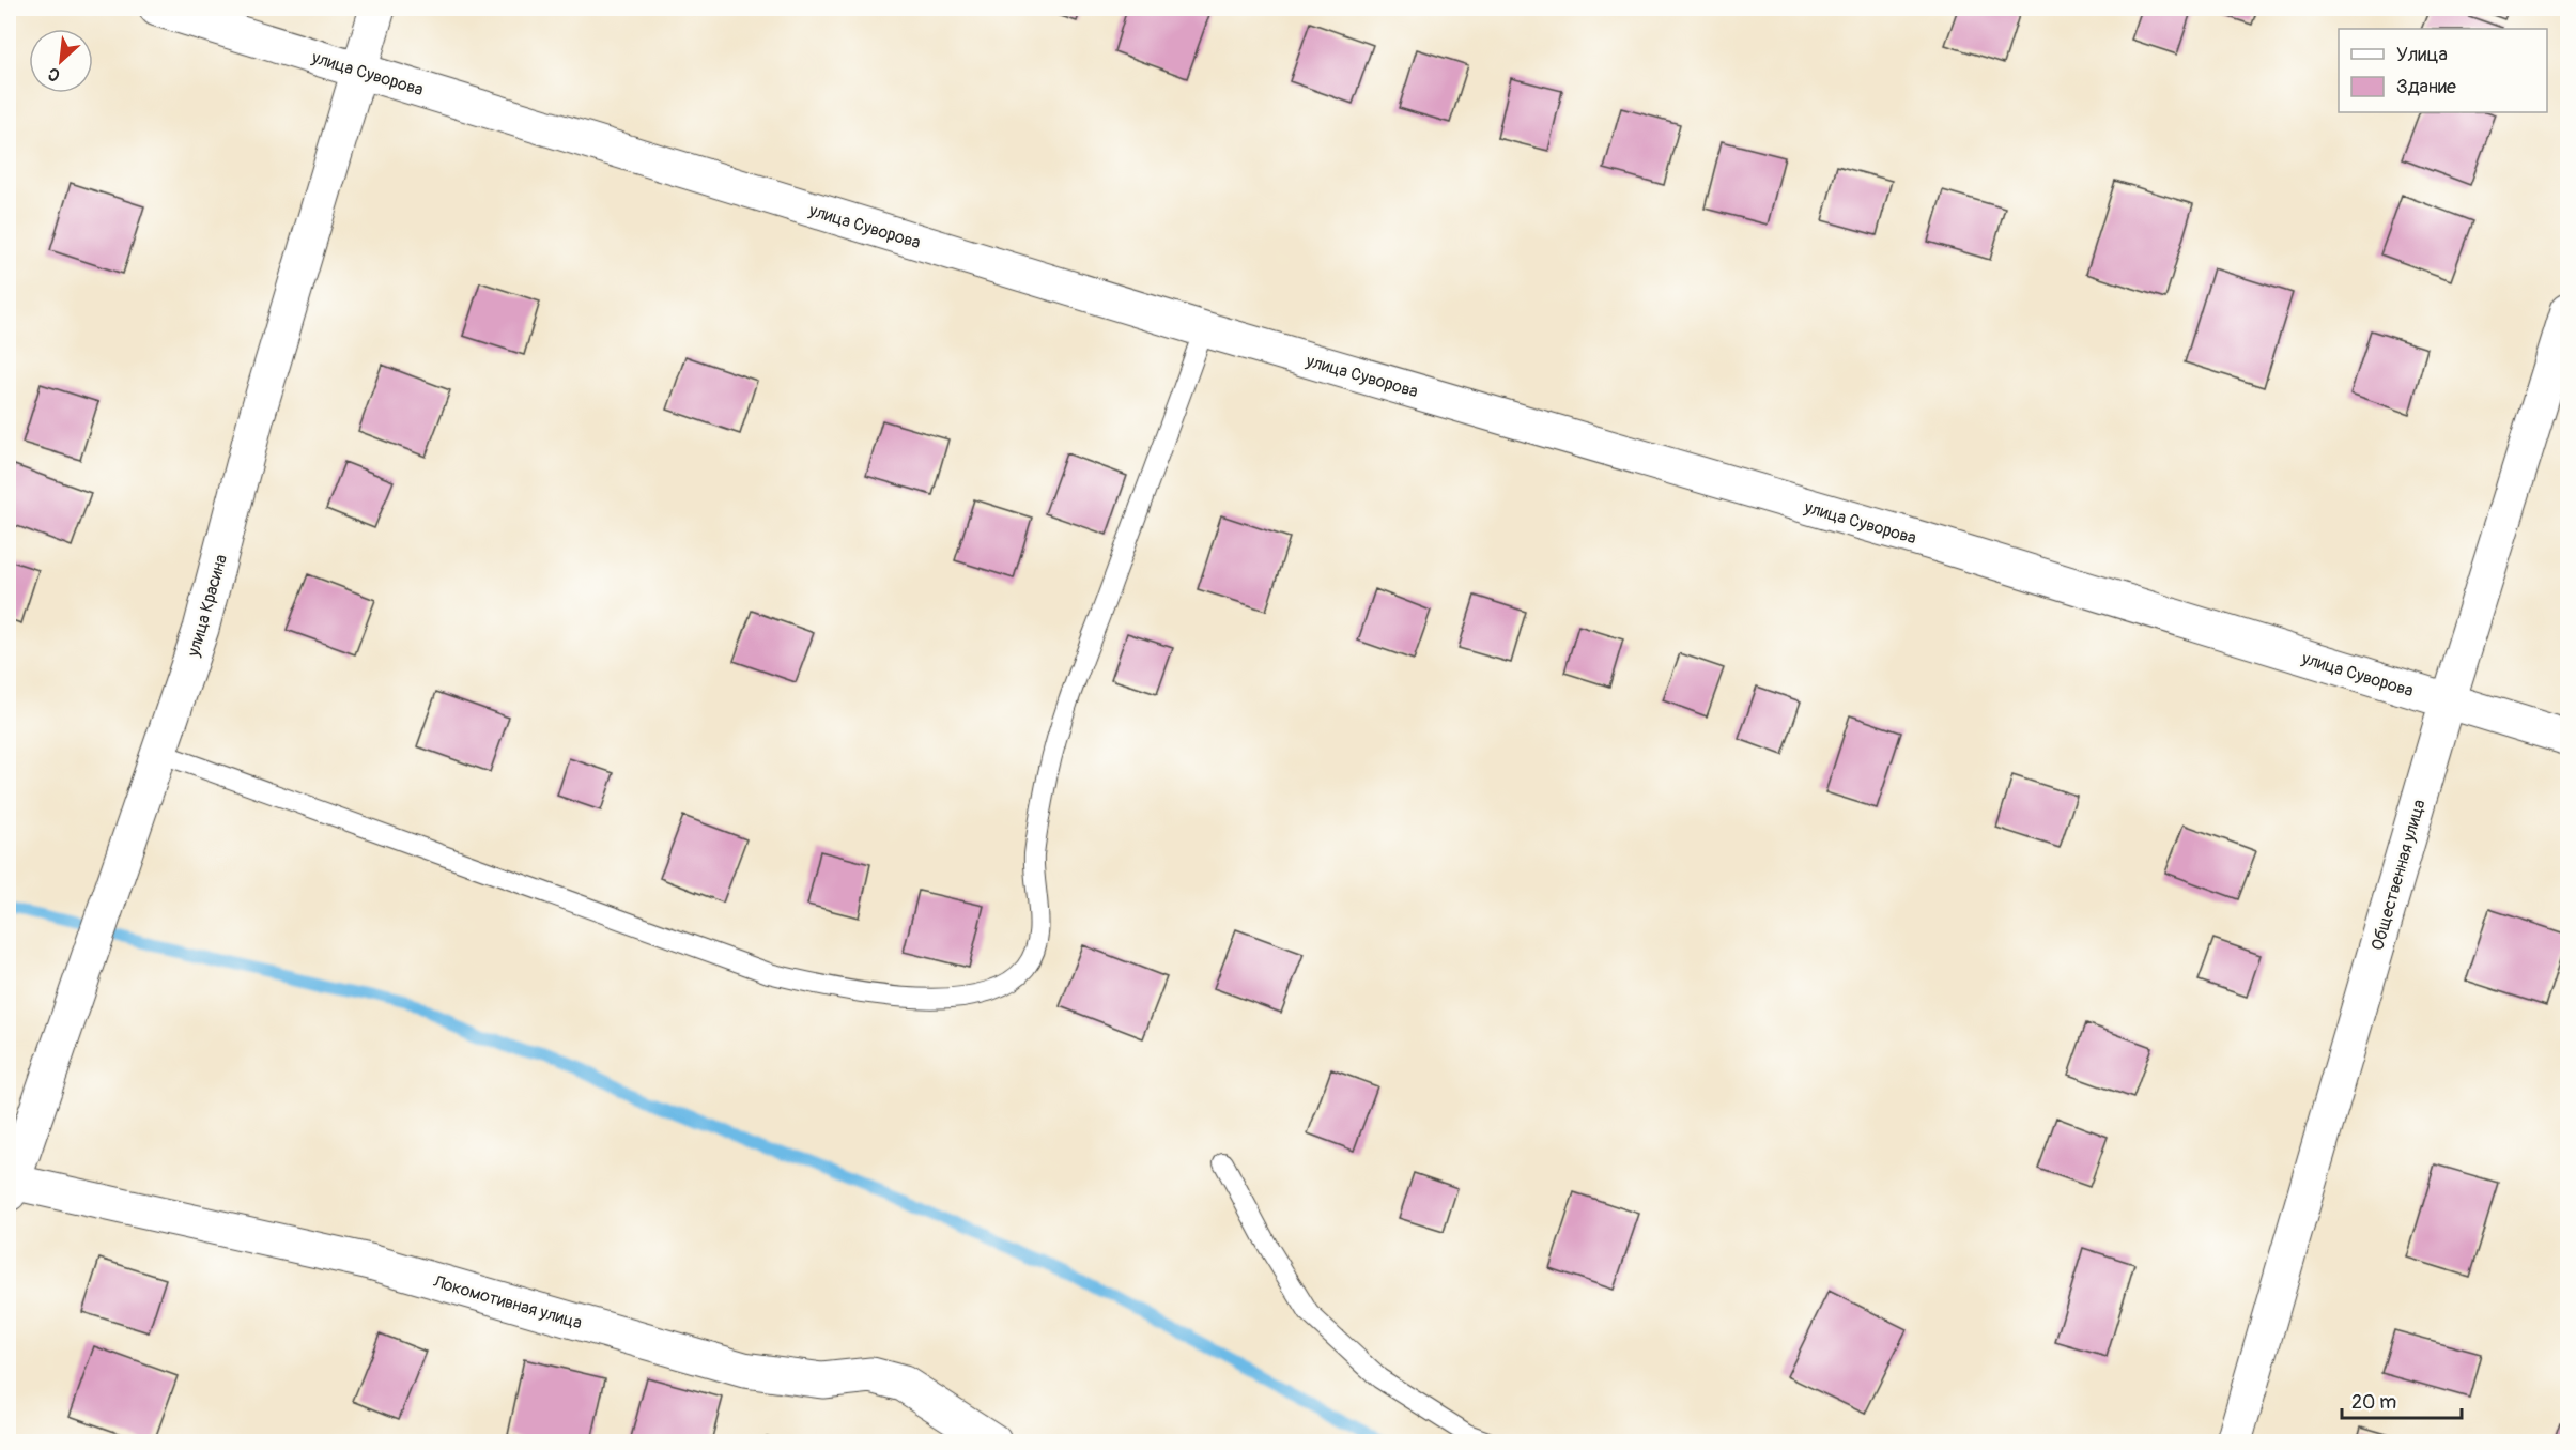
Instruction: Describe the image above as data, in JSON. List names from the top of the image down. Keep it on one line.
{"streets":{"street":["улица Суворова","улица Красина","Общественная улица","Локомотивная улица"]},"crossings":[["улица Суворова","улица Красина"],["улица Суворова","Общественная улица"],["улица Красина","Локомотивная улица"]],"legend":["Улица","Здание"],"scale_bar":"20 m","north":"bottom left"}
